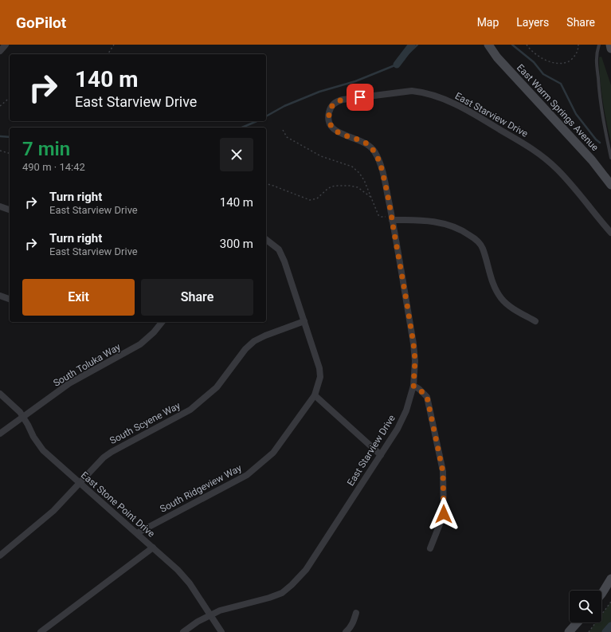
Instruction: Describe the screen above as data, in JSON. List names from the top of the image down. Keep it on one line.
{"streets":{"street":["East Warm Springs Avenue","East Starview Drive","South Toluka Way","South Scyene Way","South Ridgeview Way","East Stone Point Drive"]},"crossings":[["East Starview Drive","East Stone Point Drive"],["South Toluka Way","East Stone Point Drive"],["South Scyene Way","South Ridgeview Way"],["South Scyene Way","East Stone Point Drive"],["South Ridgeview Way","East Stone Point Drive"]],"page":{"header":"GoPilot","nav":["Map","Layers","Share"],"turn":["140 m","East Starview Drive"],"heading":["7 min","490 m · 14:42"],"list":[{"name":"Turn right","note":"East Starview Drive","value":"140 m"},{"name":"Turn right","note":"East Starview Drive","value":"300 m"}],"buttons":["Exit","Share"]}}
